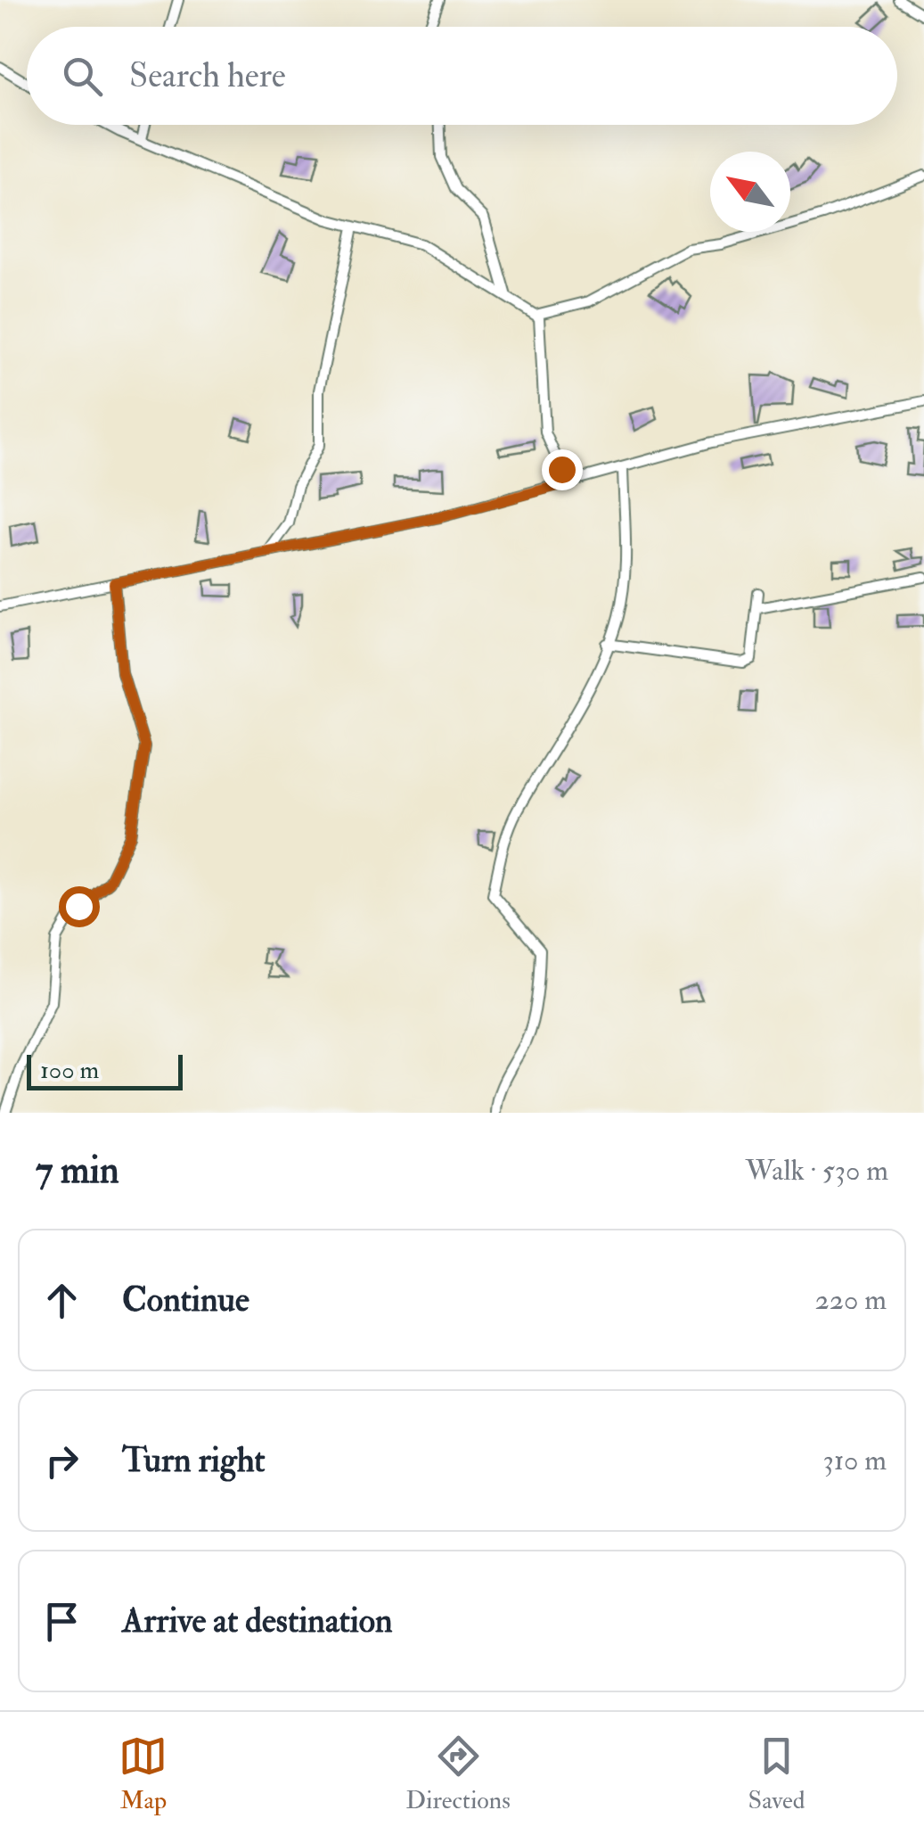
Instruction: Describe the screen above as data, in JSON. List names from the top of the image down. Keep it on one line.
{"scale_bar":"100 m","north":"top left","page":{"search":"Search here","scale":"100 m","heading":["7 min","Walk · 530 m"],"list":[["Continue","220 m"],["Turn right","310 m"],"Arrive at destination"],"nav":["Map","Directions","Saved"]}}
